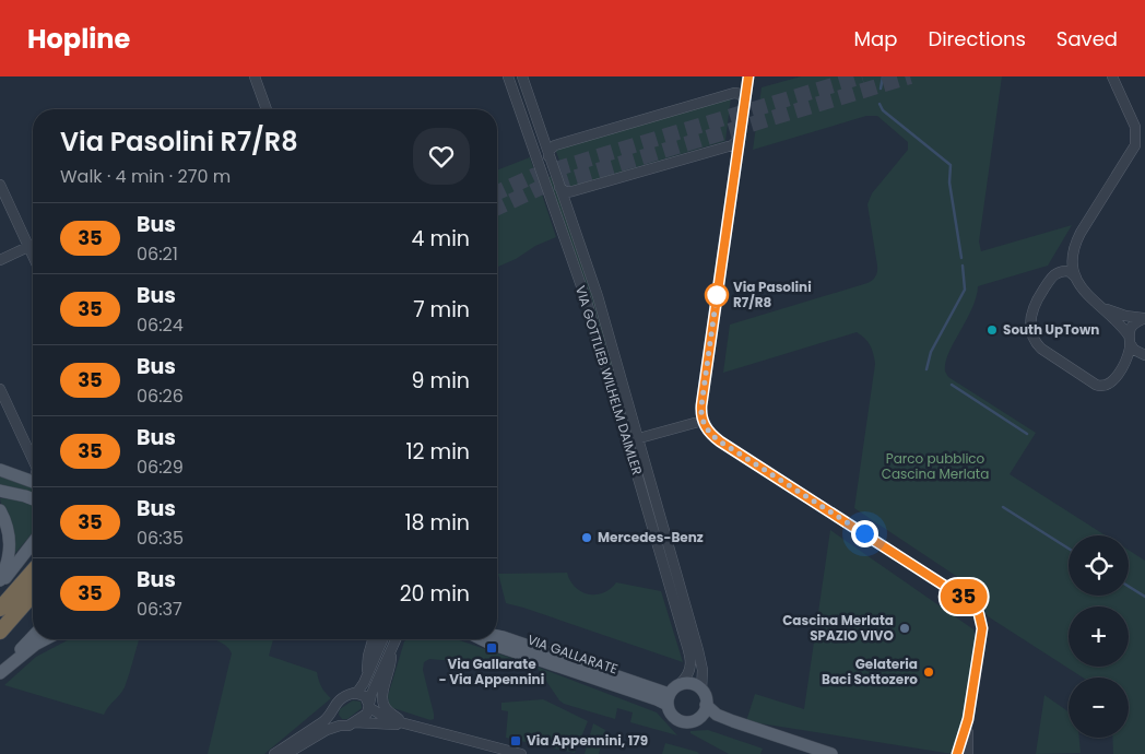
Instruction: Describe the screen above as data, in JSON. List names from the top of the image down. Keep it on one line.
{"streets":{"main road":["VIA GALLARATE"],"street":["VIA GOTTLIEB WILHELM DAIMLER"]},"crossings":[["VIA GOTTLIEB WILHELM DAIMLER","VIA GALLARATE"]],"parks":["Parco pubblico Cascina Merlata"],"places":{"other":["Via Pasolini R7/R8","South UpTown","Mercedes-Benz","Cascina Merlata SPAZIO VIVO","Gelateria Baci Sottozero"],"transit":["Via Gallarate - Via Appennini","Via Appennini, 179"]},"lines":["bus line 35"],"page":{"header":"Hopline","nav":["Map","Directions","Saved"],"on_map":"35","heading":["Via Pasolini R7/R8","Walk · 4 min · 270 m"],"list":[{"mark":"35","name":"Bus","note":"06:21","value":"4 min"},{"mark":"35","name":"Bus","note":"06:24","value":"7 min"},{"mark":"35","name":"Bus","note":"06:26","value":"9 min"},{"mark":"35","name":"Bus","note":"06:29","value":"12 min"},{"mark":"35","name":"Bus","note":"06:35","value":"18 min"},{"mark":"35","name":"Bus","note":"06:37","value":"20 min"}],"map_buttons":["+","−"]}}
